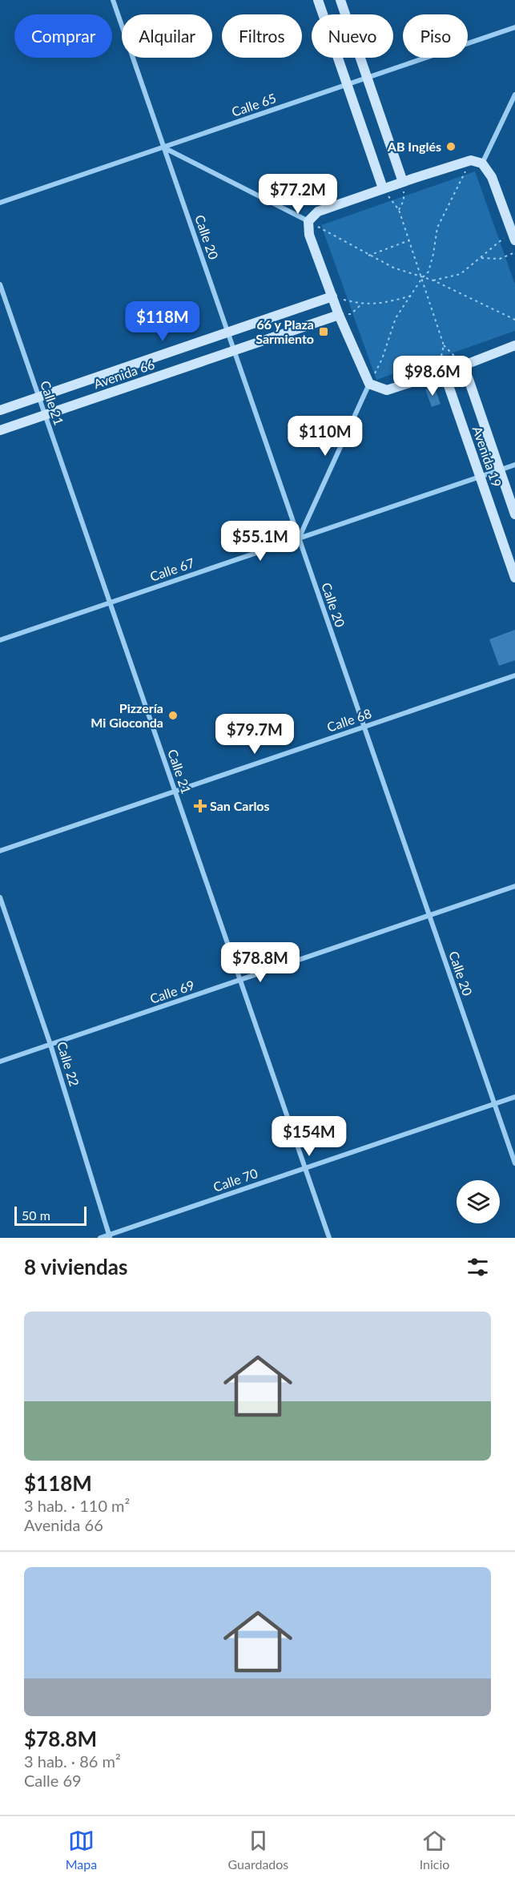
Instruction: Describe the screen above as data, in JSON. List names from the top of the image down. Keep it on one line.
{"streets":{"main road":["Avenida 66","Avenida 19"],"street":["Calle 65","Calle 20","Calle 21","Calle 67","Calle 68","Calle 69","Calle 22","Calle 70"]},"crossings":[["Calle 65","Calle 20"],["Calle 20","Avenida 66"],["Calle 20","Calle 67"],["Calle 20","Calle 68"],["Calle 20","Calle 69"],["Calle 20","Calle 70"],["Avenida 66","Calle 21"],["Calle 21","Calle 67"],["Calle 21","Calle 68"],["Calle 21","Calle 69"],["Calle 21","Calle 70"],["Avenida 19","Calle 67"],["Calle 69","Calle 22"],["Calle 22","Calle 70"]],"places":{"other":["AB Inglés","Pizzería Mi Gioconda"],"transit":["66 y Plaza Sarmiento"],"health":["San Carlos"]},"scale_bar":"50 m","page":{"chip":["Comprar","Alquilar","Filtros","Nuevo","Piso"],"price":["$77.2M","$118M","$98.6M","$110M","$55.1M","$79.7M","$78.8M","$154M"],"scale":"50 m","heading":"8 viviendas","list":[{"name":"$118M","note":"3 hab. · 110 m² · Avenida 66"},{"name":"$78.8M","note":"3 hab. · 86 m² · Calle 69"}],"tabs":["Mapa","Guardados","Inicio"]}}
